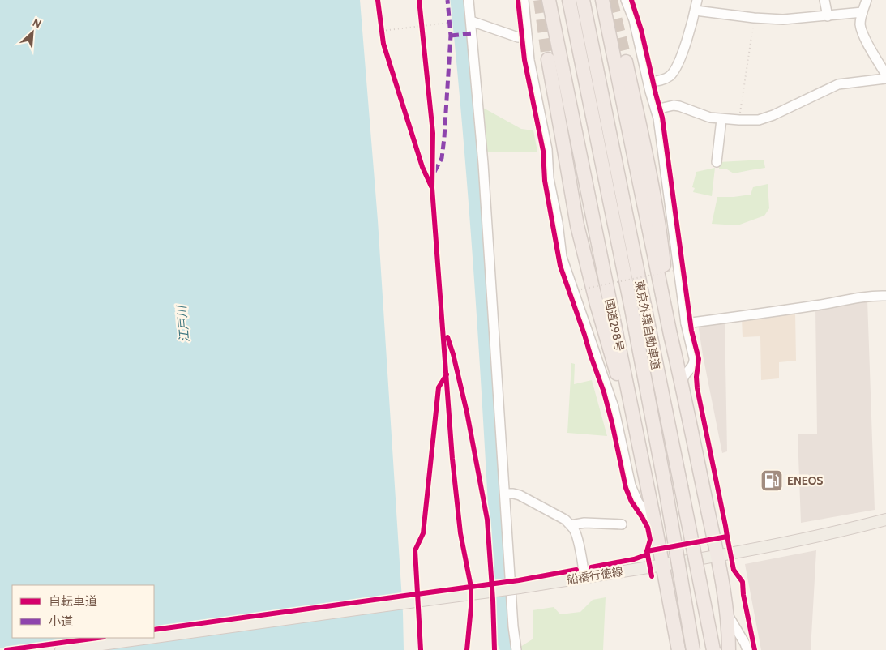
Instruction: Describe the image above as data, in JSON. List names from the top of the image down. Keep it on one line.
{"streets":{"highway":["国道298号","東京外環自動車道"],"main road":["船橋行徳線"]},"crossings":[["国道298号","船橋行徳線"]],"water":["江戸川"],"places":{"fuel station":["ENEOS"]},"legend":["自転車道","小道"],"north":"top right"}
